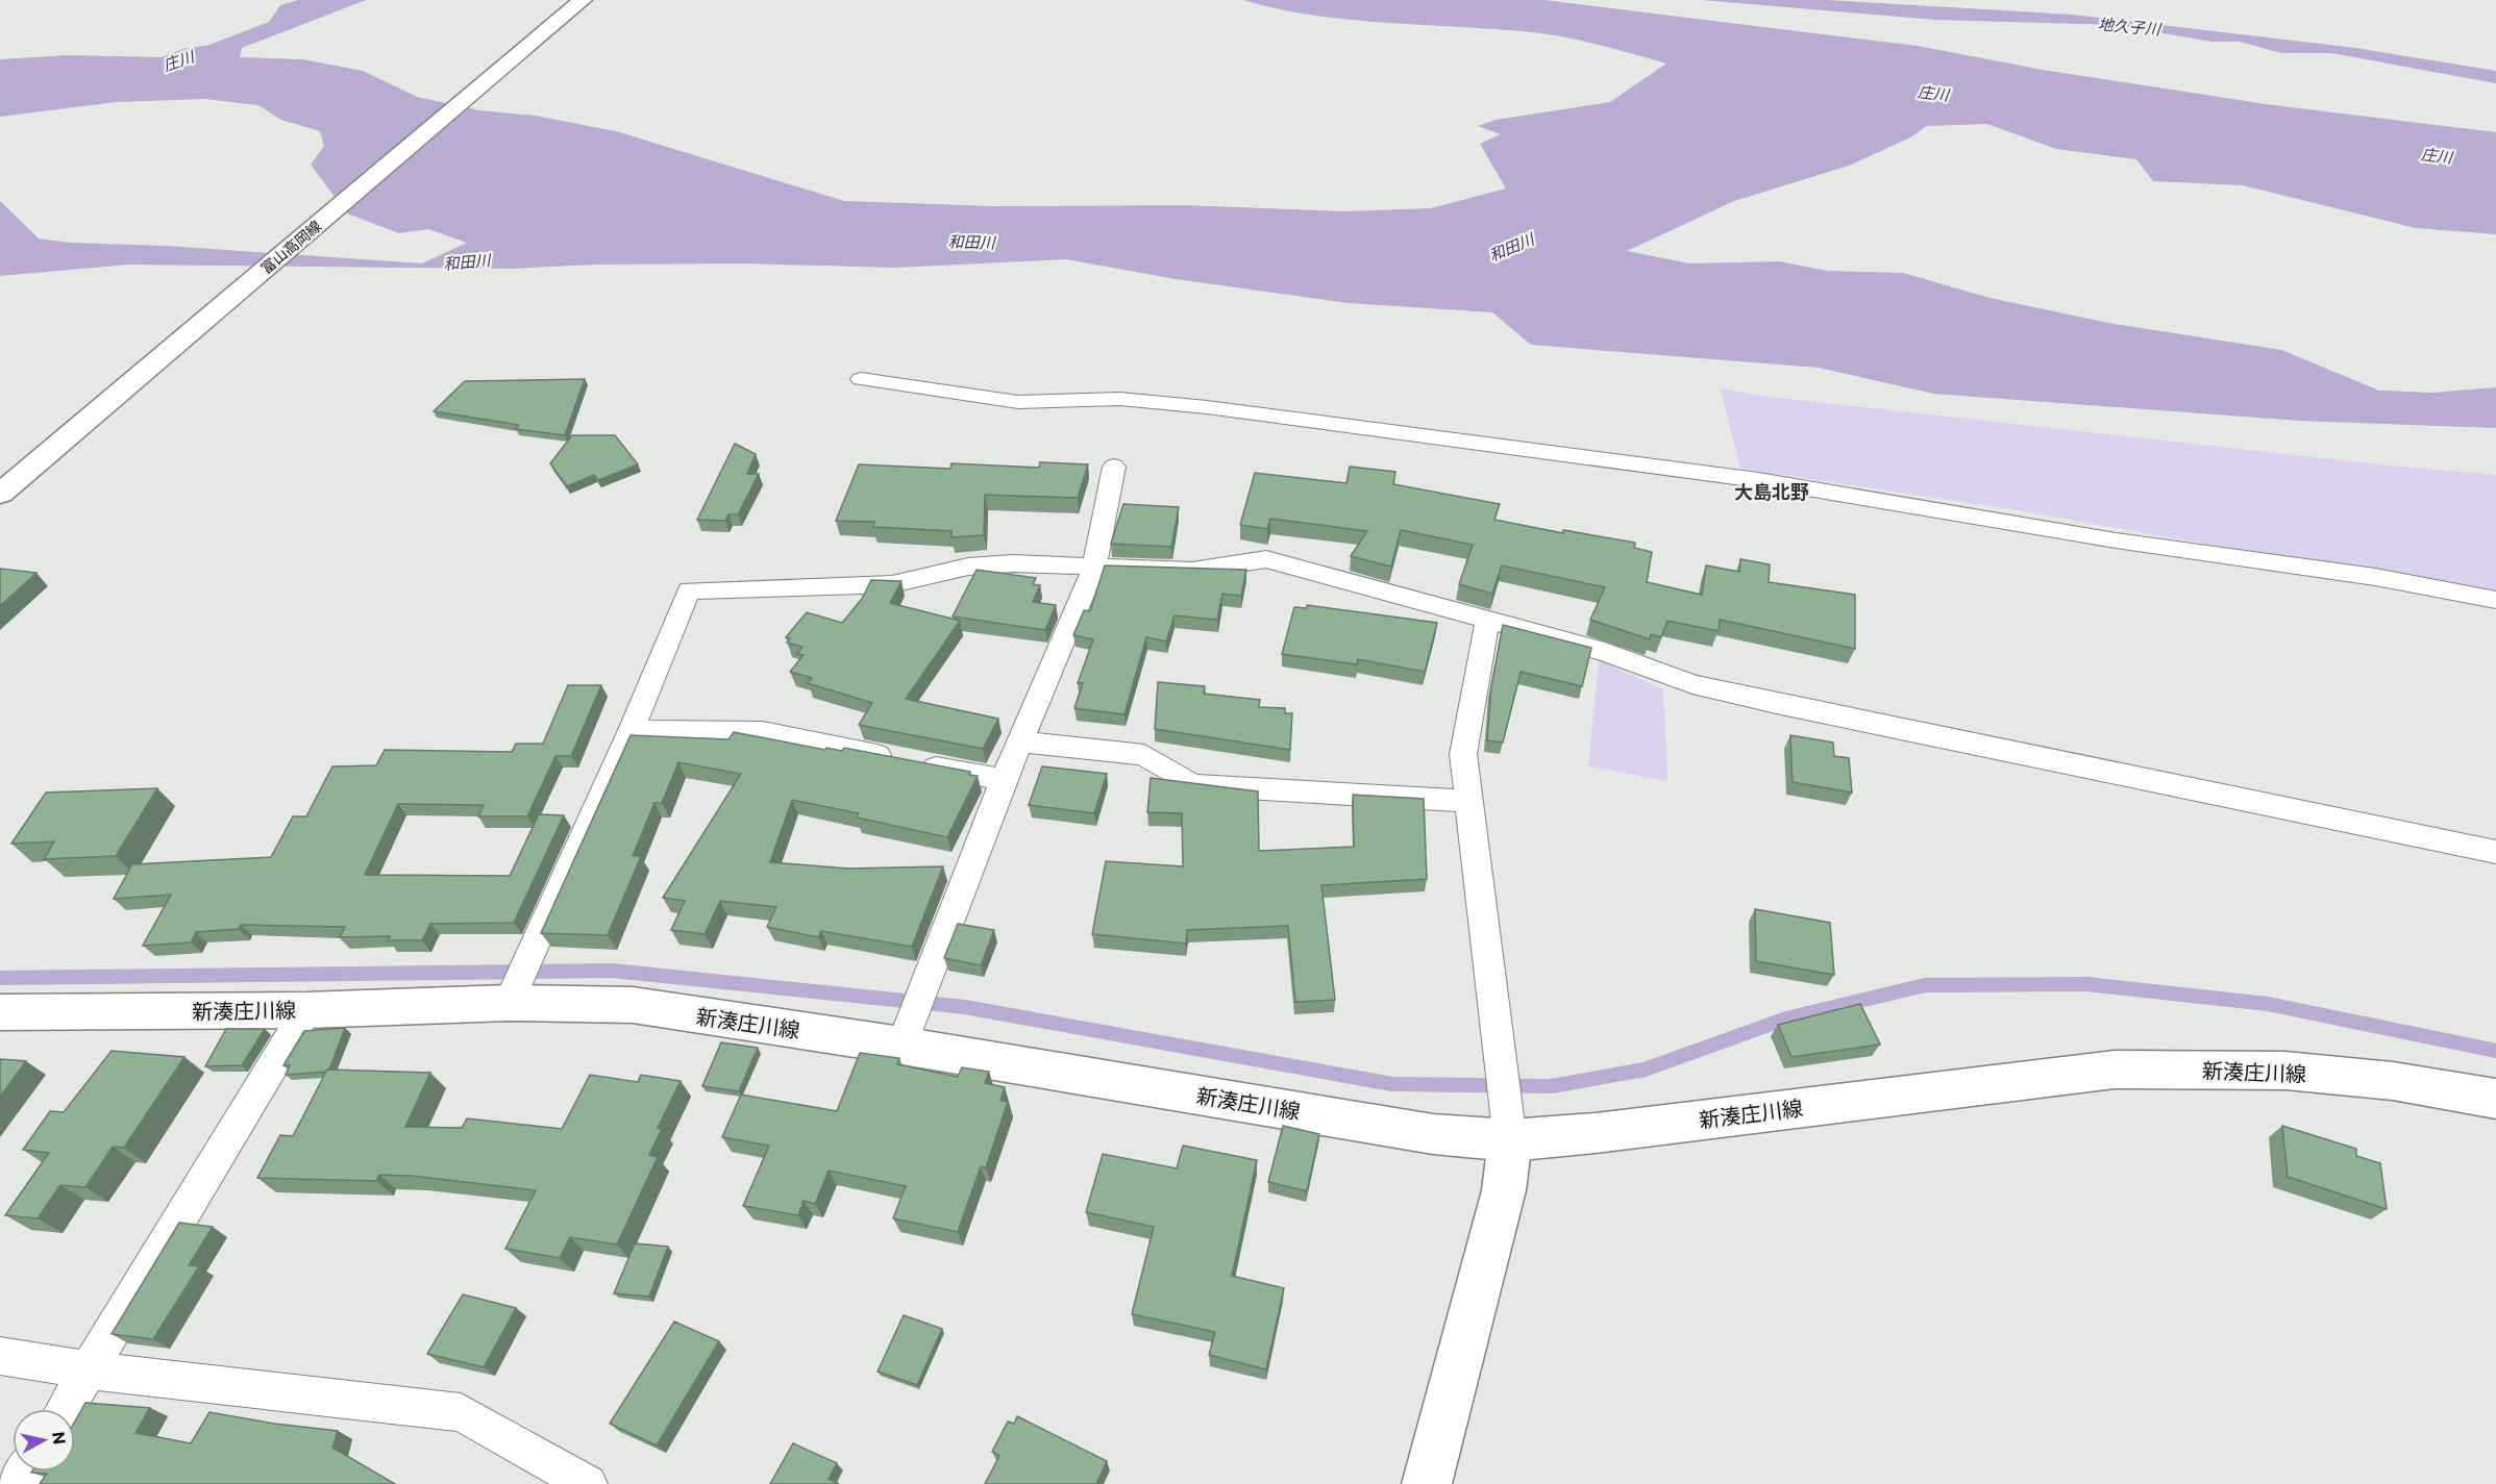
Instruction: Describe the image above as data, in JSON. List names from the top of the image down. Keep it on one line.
{"streets":{"main road":["富山高岡線","新湊庄川線"]},"districts":["大島北野"],"water":["地久子川","庄川","和田川"],"north":"right"}
